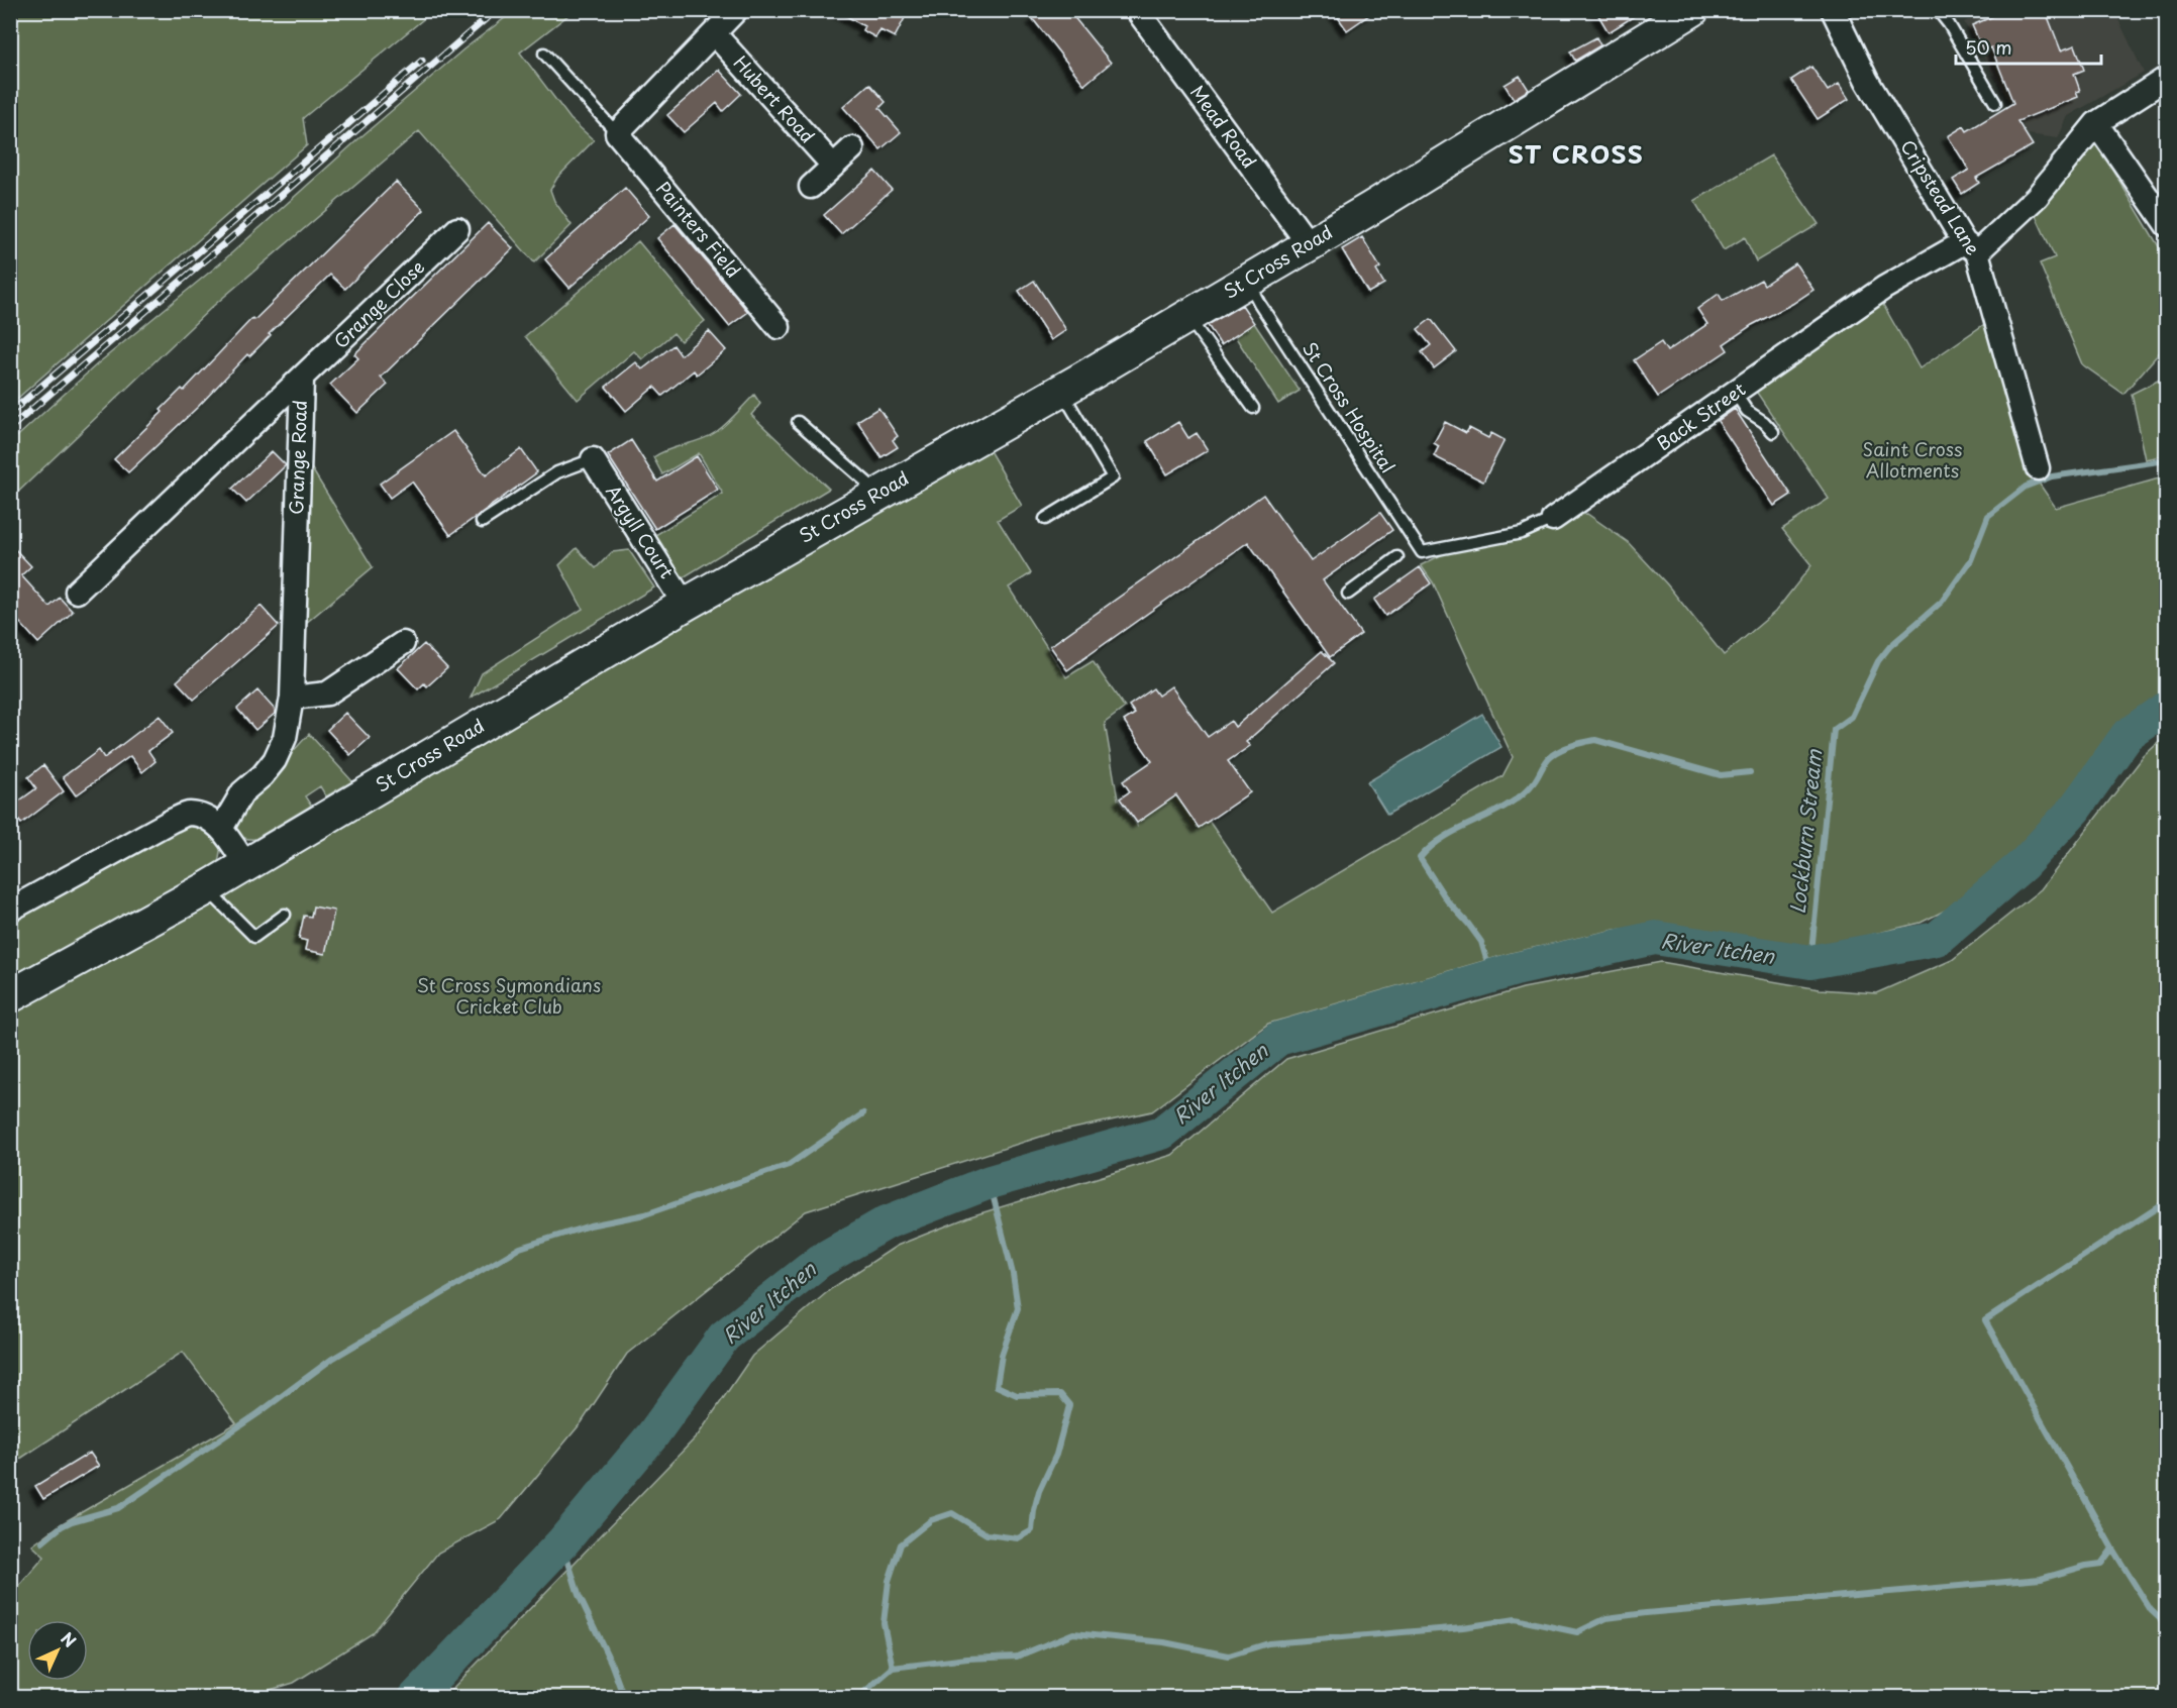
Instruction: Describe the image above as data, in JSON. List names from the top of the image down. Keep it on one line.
{"streets":{"main road":["St Cross Road"],"street":["Hubert Road","Mead Road","Cripstead Lane","Painters Field","Grange Close","Back Street","Grange Road","Argyll Court"],"lane":["St Cross Hospital"]},"crossings":[["Mead Road","St Cross Road"],["Cripstead Lane","Back Street"],["St Cross Road","St Cross Hospital"],["St Cross Road","Argyll Court"],["Grange Close","Grange Road"],["St Cross Hospital","Back Street"]],"districts":["ST CROSS"],"water":["Lockburn Stream","River Itchen"],"parks":["Saint Cross Allotments","St Cross Symondians Cricket Club"],"scale_bar":"50 m","north":"top right"}
